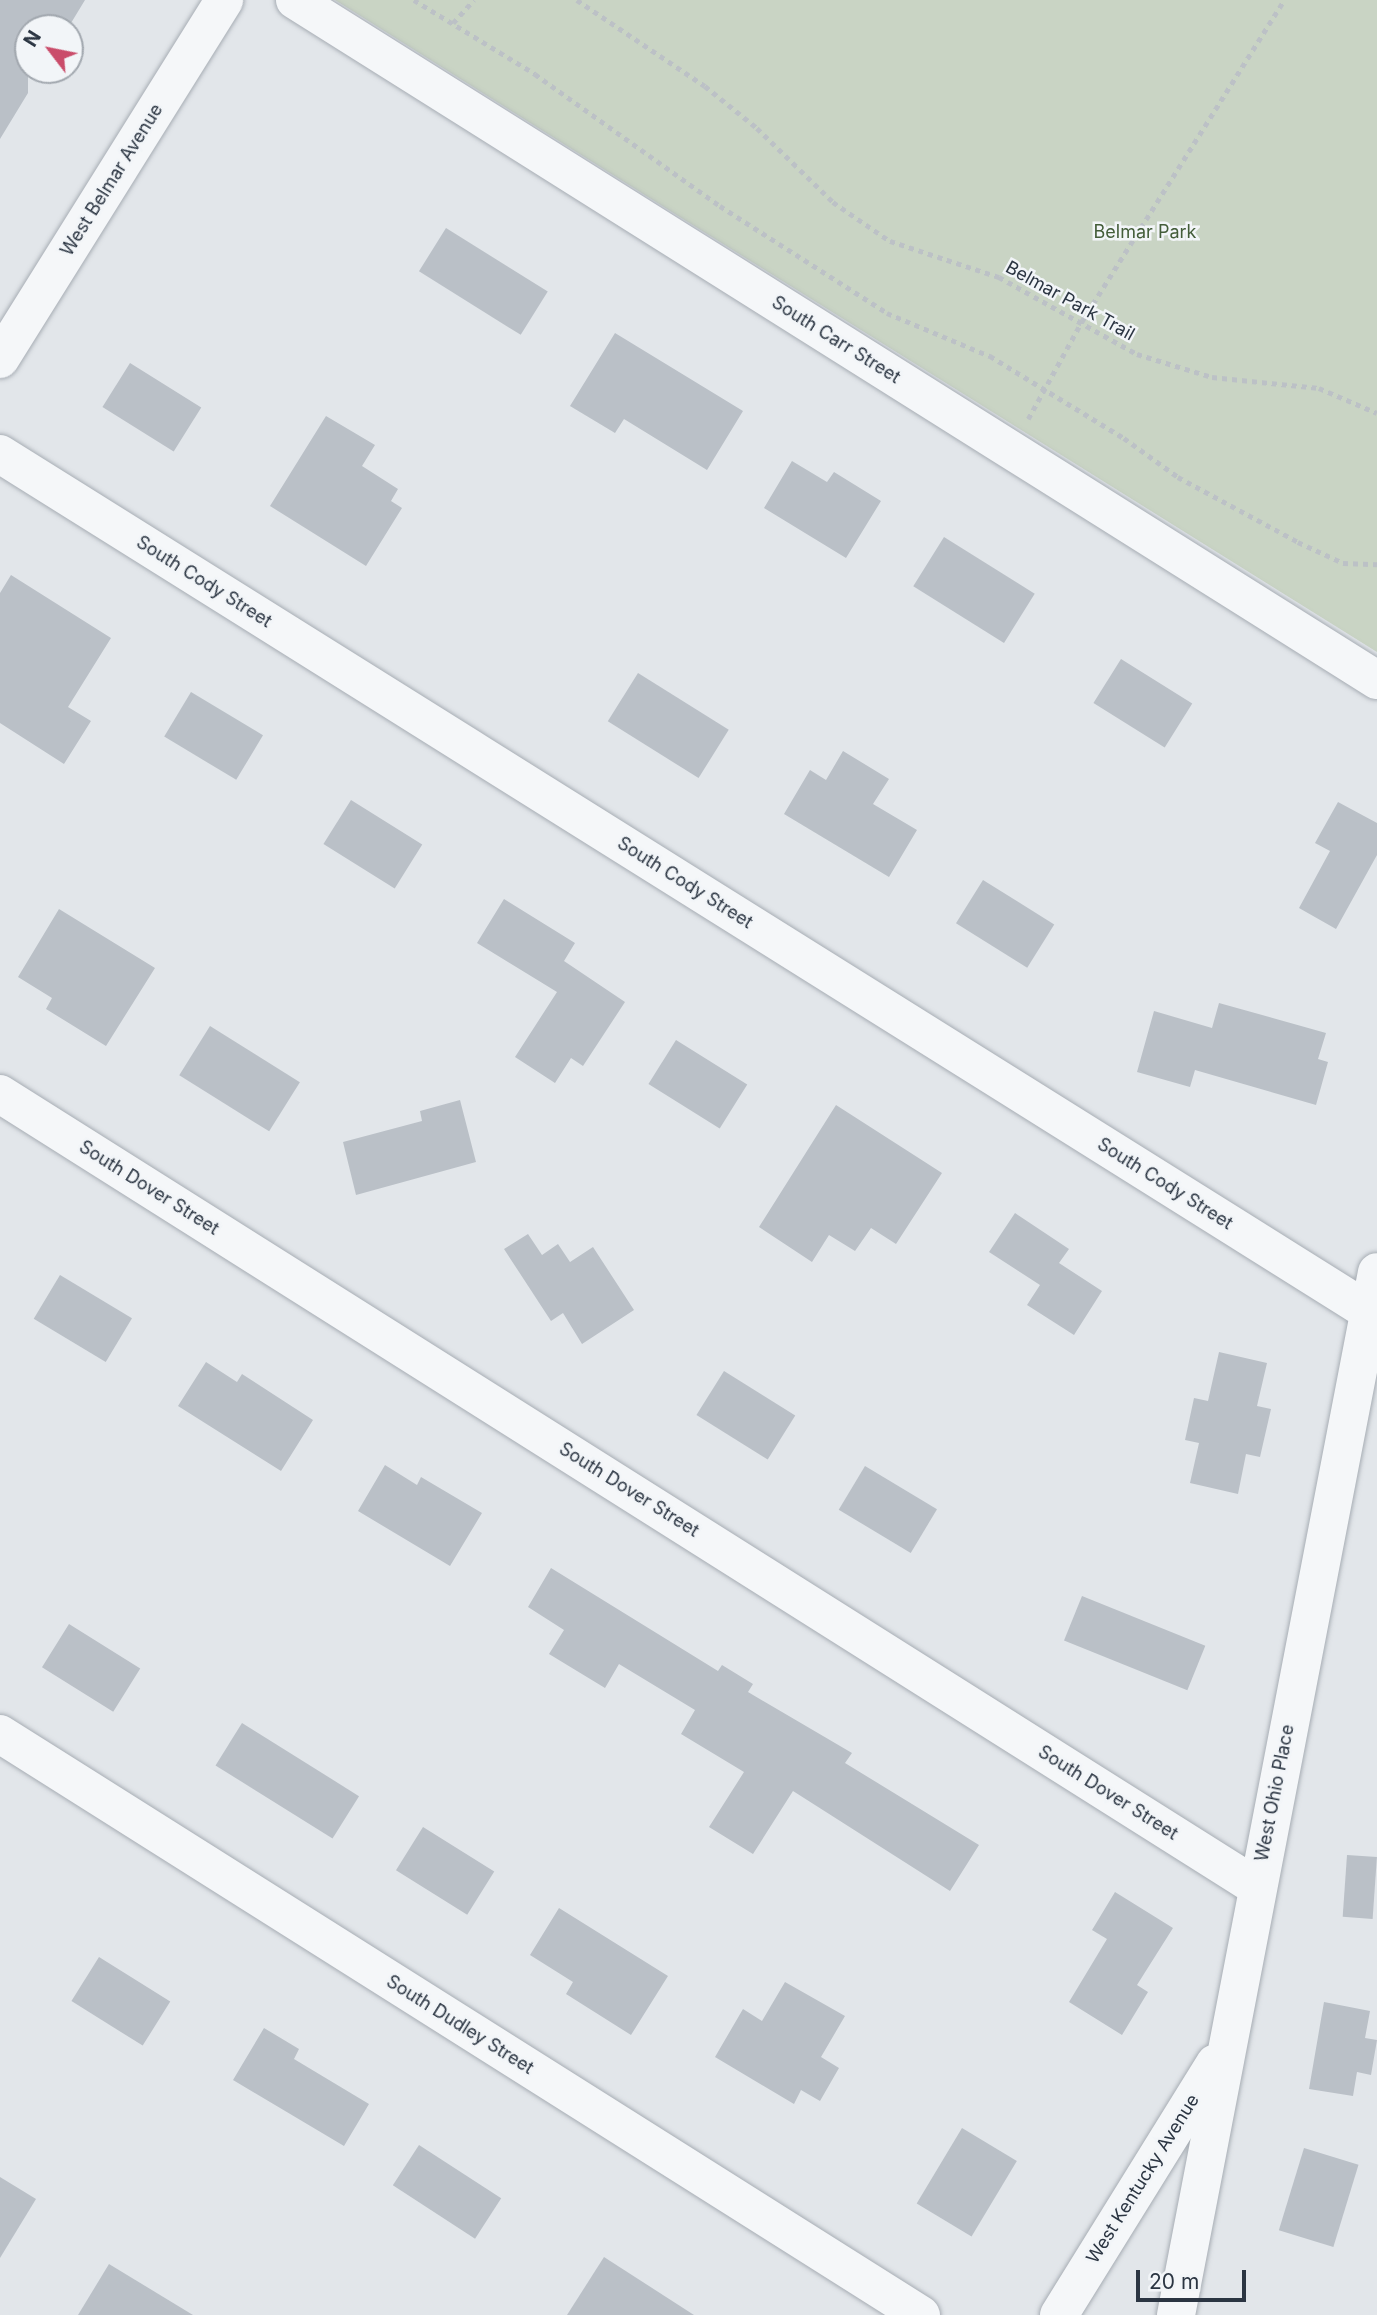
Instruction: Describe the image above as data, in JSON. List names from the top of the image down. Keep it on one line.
{"streets":{"street":["West Belmar Avenue","South Carr Street","South Cody Street","South Dover Street","West Ohio Place","South Dudley Street","West Kentucky Avenue"],"path":["Belmar Park Trail"]},"crossings":[["South Cody Street","West Ohio Place"],["South Dover Street","West Ohio Place"],["West Ohio Place","West Kentucky Avenue"]],"parks":["Belmar Park"],"scale_bar":"20 m","north":"top left"}
